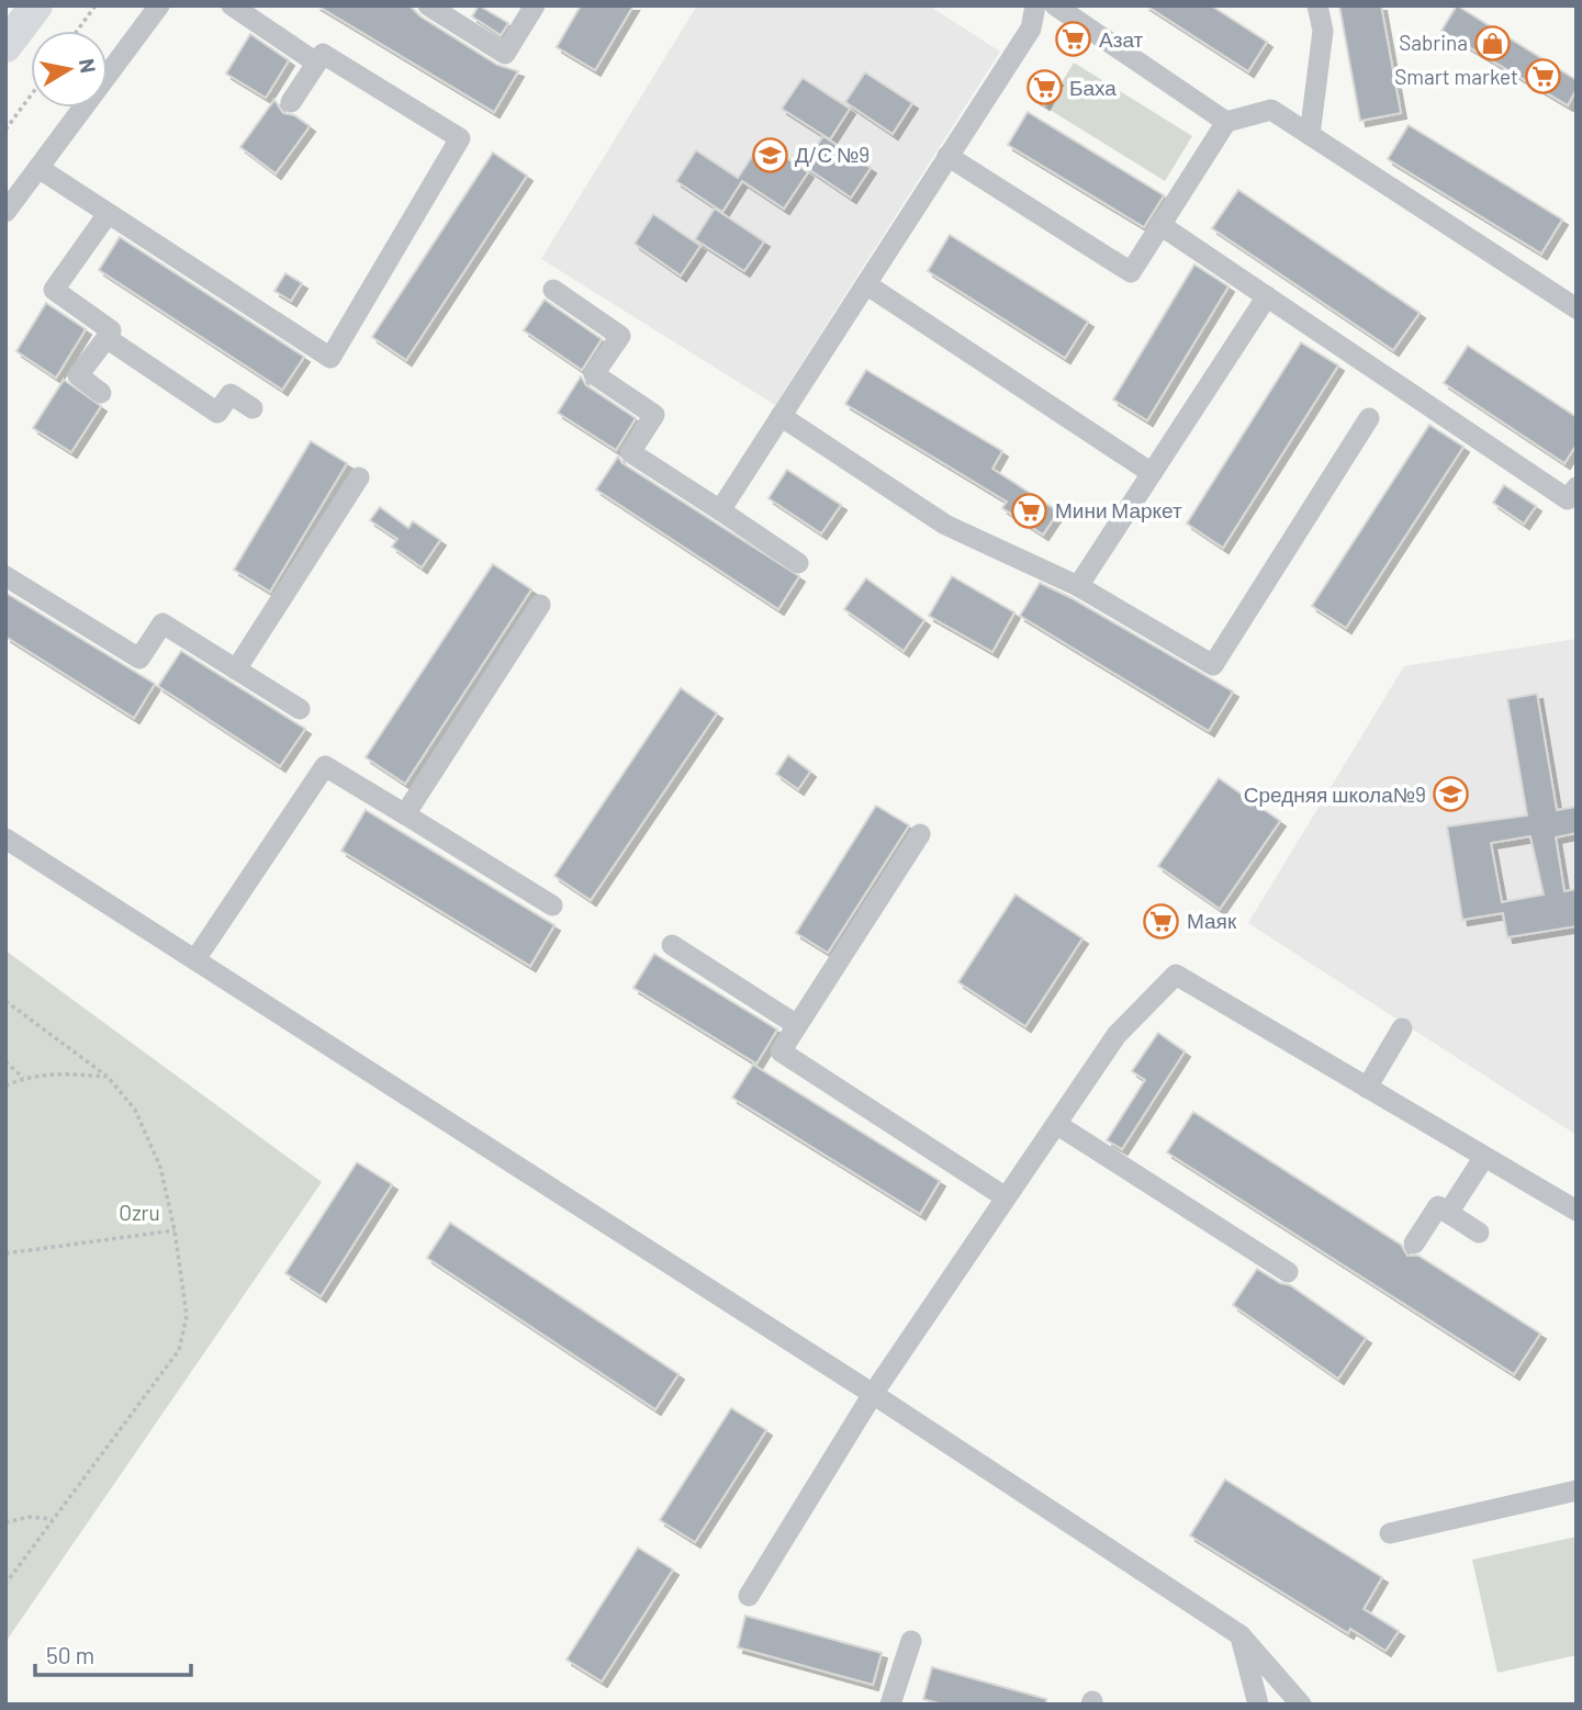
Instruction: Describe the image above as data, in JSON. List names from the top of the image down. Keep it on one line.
{"parks":["Ozru"],"places":{"supermarket":["Азат","Smart market","Баха","Мини Маркет","Маяк"],"shop":["Sabrina"],"school or university":["Д/С №9","Средняя школа№9"]},"scale_bar":"50 m","north":"right"}
